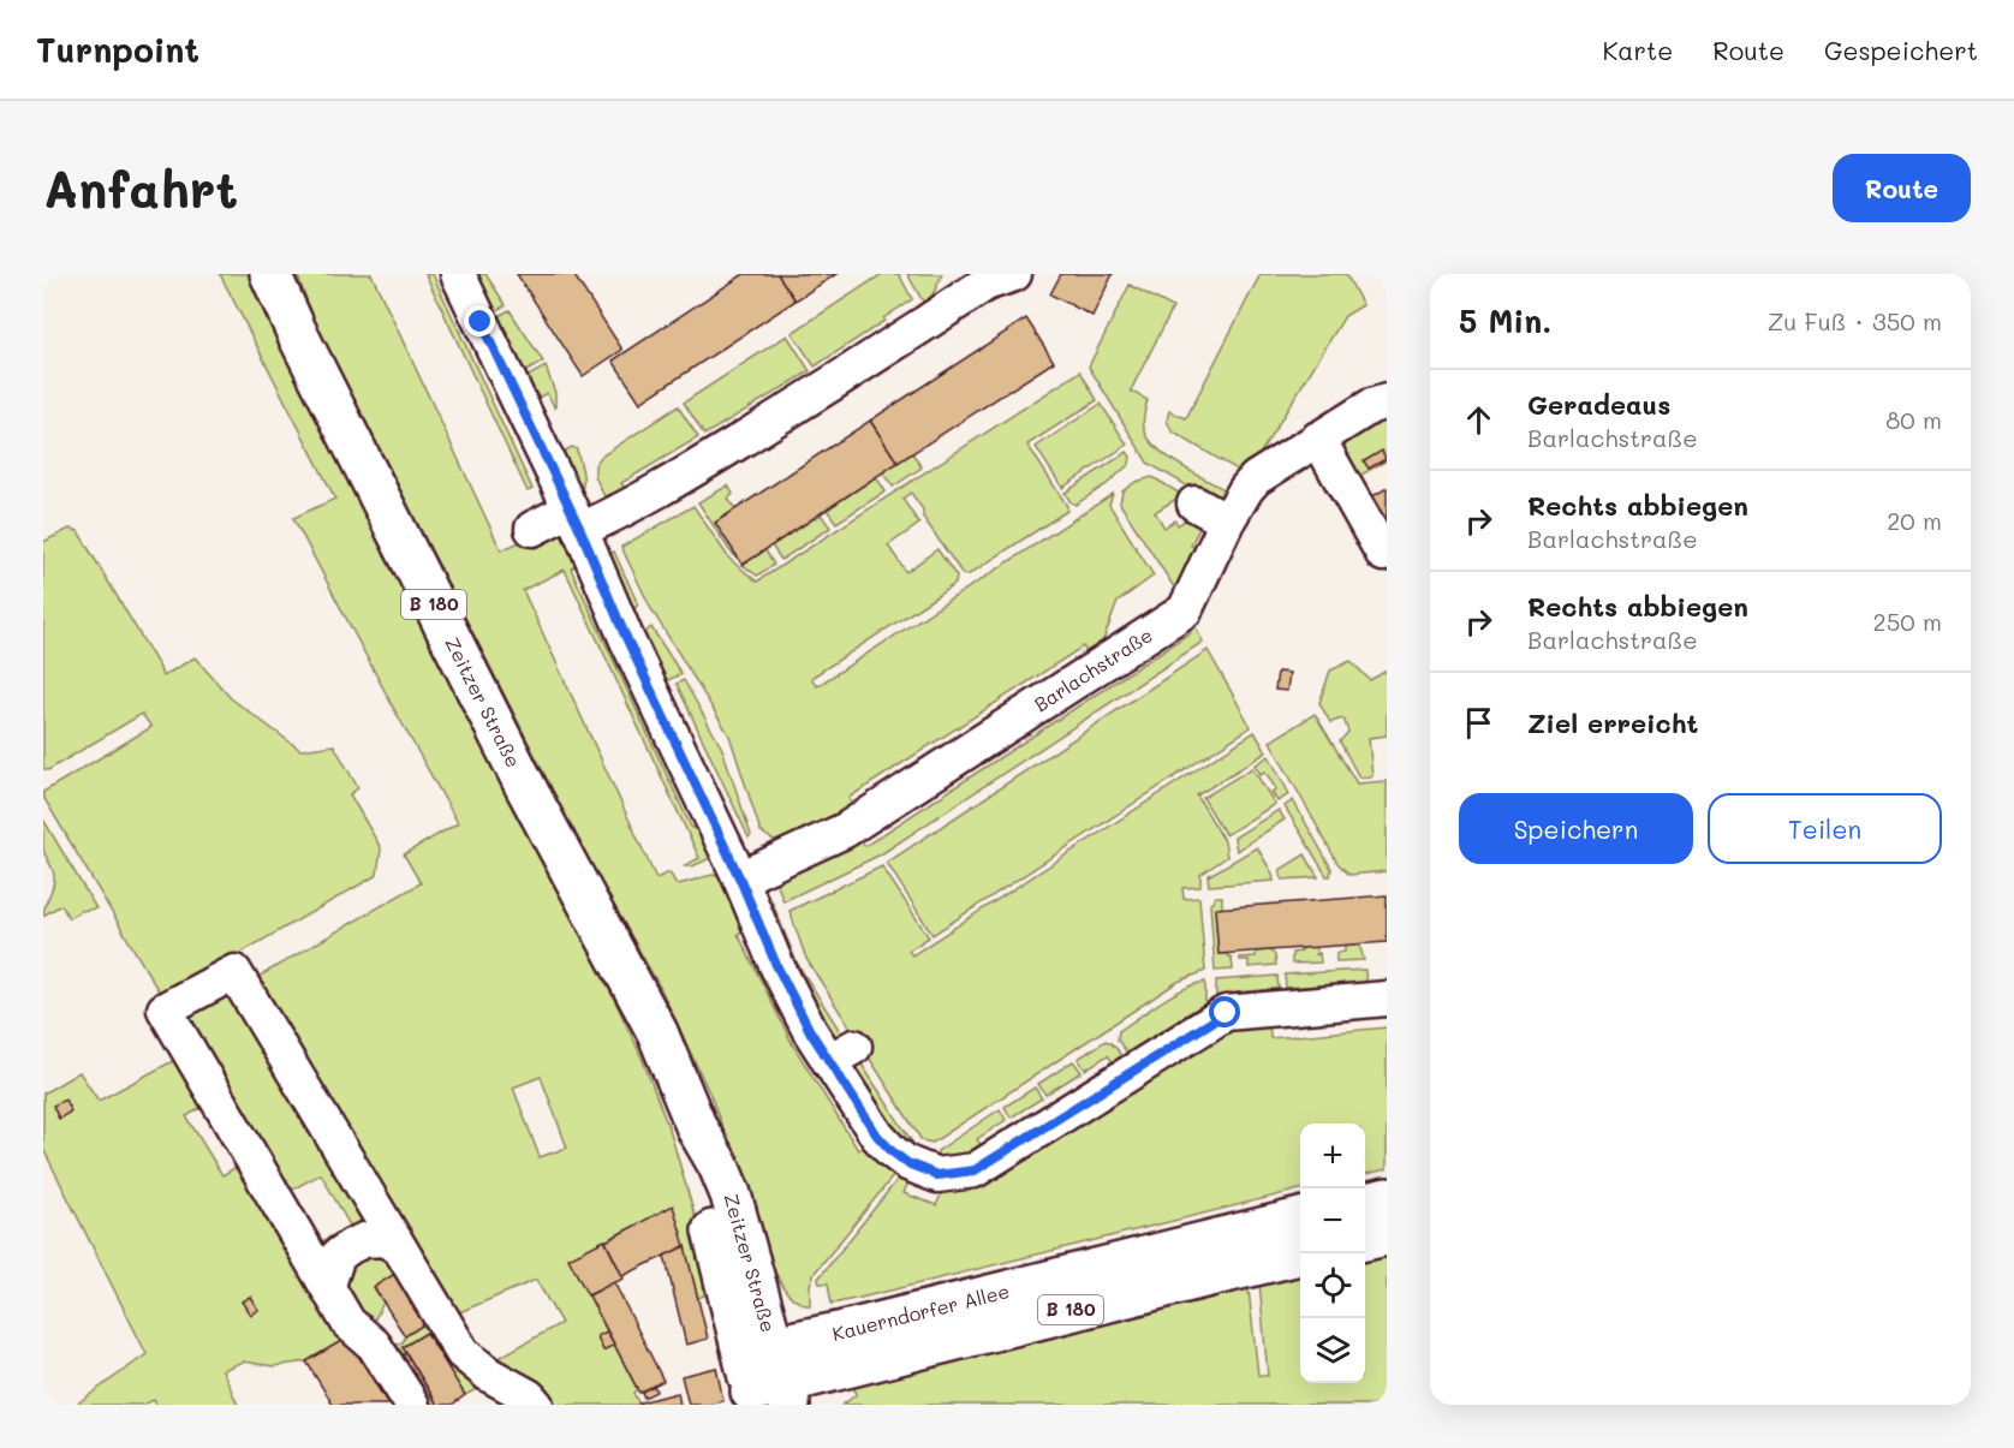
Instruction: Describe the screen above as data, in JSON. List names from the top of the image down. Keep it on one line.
{"streets":{"main road":["B 180","Zeitzer Straße","Kauerndorfer Allee"],"street":["Barlachstraße"]},"crossings":[["Zeitzer Straße","Kauerndorfer Allee"]],"page":{"header":"Turnpoint","nav":["Karte","Route","Gespeichert"],"buttons":["Route",["Speichern","Teilen"]],"title":"Anfahrt","heading":["5 Min.","Zu Fuß · 350 m"],"list":[["Geradeaus","Barlachstraße","80 m"],["Rechts abbiegen","Barlachstraße","20 m"],["Rechts abbiegen","Barlachstraße","250 m"],"Ziel erreicht"],"map_buttons":["+","−"]}}
